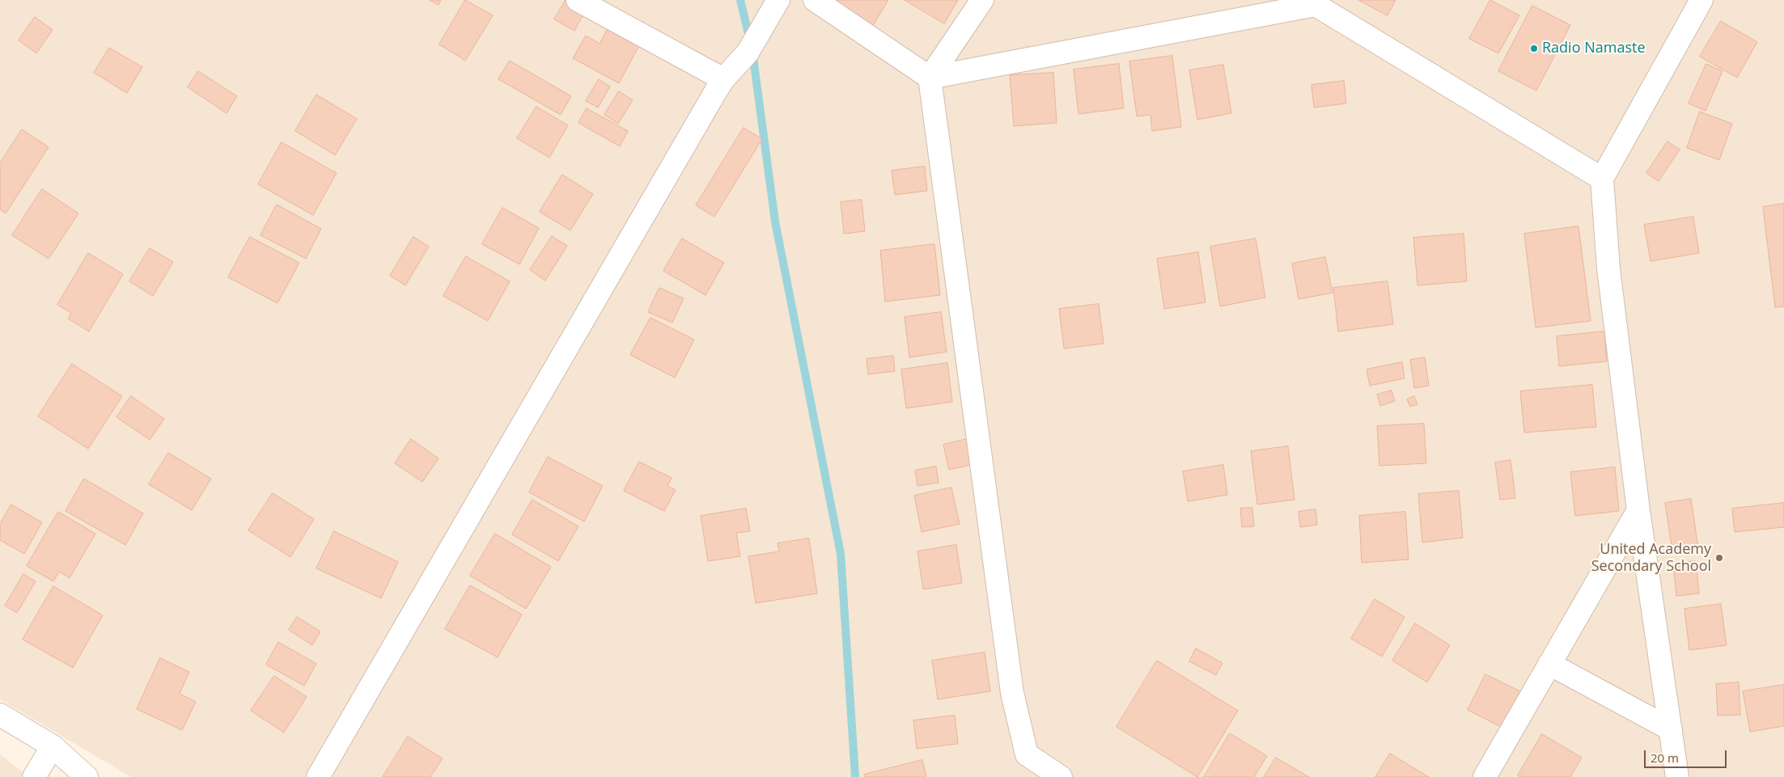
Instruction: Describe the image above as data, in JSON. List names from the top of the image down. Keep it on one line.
{"places":["Radio Namaste","United Academy Secondary School"],"scale_bar":"20 m"}
